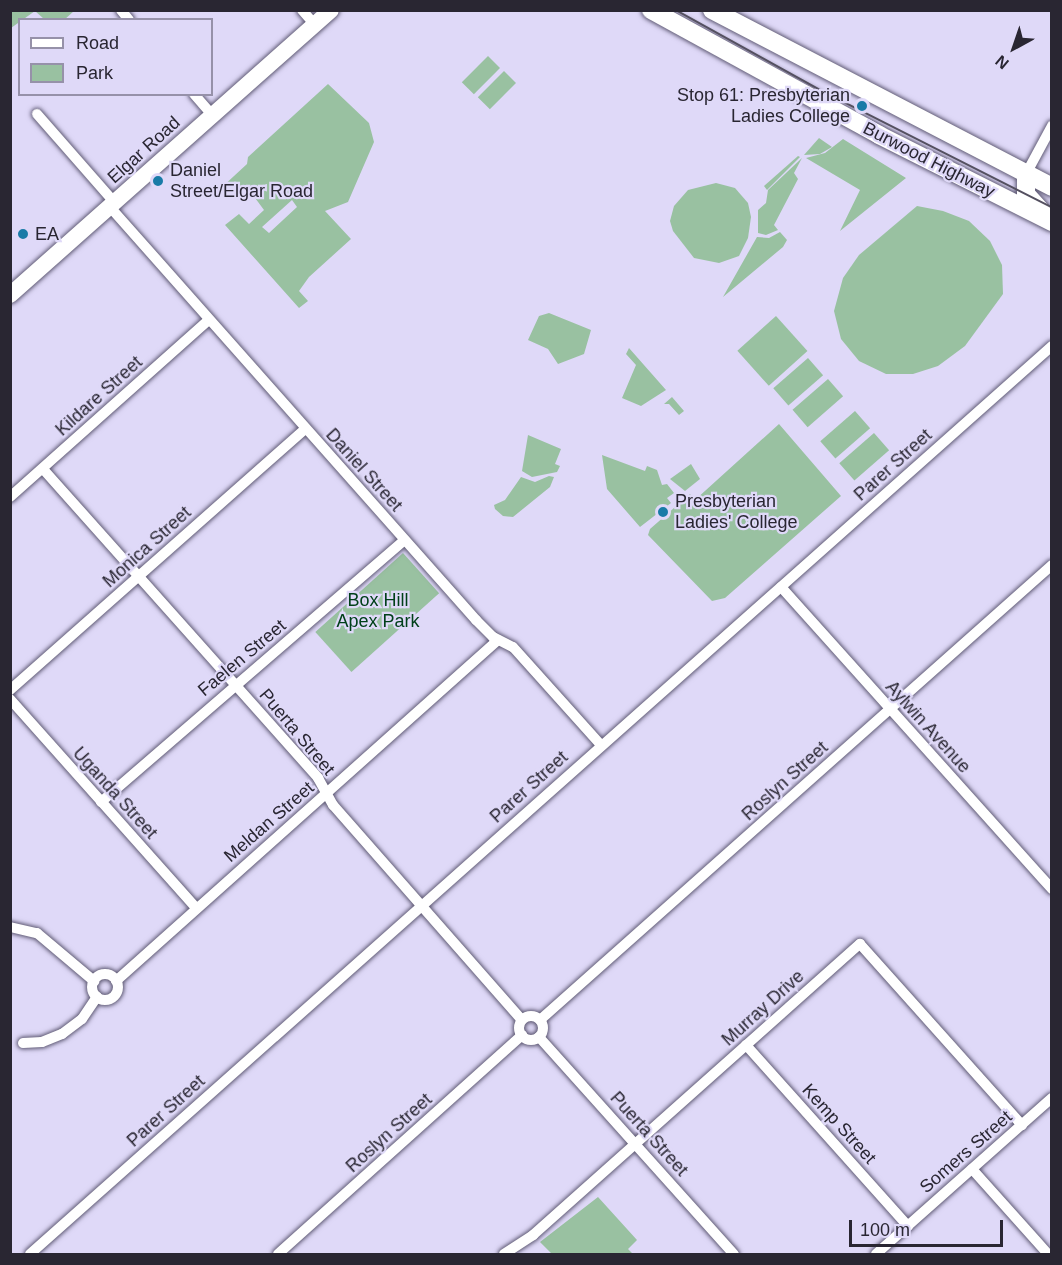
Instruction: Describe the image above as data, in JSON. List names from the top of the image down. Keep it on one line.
{"streets":{"highway":["Burwood Highway"],"main road":["Elgar Road"],"street":["Kildare Street","Parer Street","Daniel Street","Monica Street","Faelen Street","Aylwin Avenue","Puerta Street","Roslyn Street","Uganda Street","Meldan Street","Murray Drive","Kemp Street","Somers Street"]},"crossings":[["Elgar Road","Daniel Street"],["Kildare Street","Daniel Street"],["Kildare Street","Puerta Street"],["Parer Street","Daniel Street"],["Parer Street","Aylwin Avenue"],["Parer Street","Puerta Street"],["Daniel Street","Monica Street"],["Daniel Street","Faelen Street"],["Daniel Street","Meldan Street"],["Monica Street","Puerta Street"],["Faelen Street","Puerta Street"],["Faelen Street","Uganda Street"],["Aylwin Avenue","Roslyn Street"],["Puerta Street","Roslyn Street"],["Puerta Street","Meldan Street"],["Puerta Street","Murray Drive"],["Uganda Street","Meldan Street"],["Murray Drive","Kemp Street"],["Murray Drive","Somers Street"],["Kemp Street","Somers Street"]],"parks":["Box Hill Apex Park"],"places":["Stop 61: Presbyterian Ladies College","Daniel Street/Elgar Road","EA","Presbyterian Ladies' College"],"legend":["Road","Park"],"scale_bar":"100 m","north":"bottom left"}
